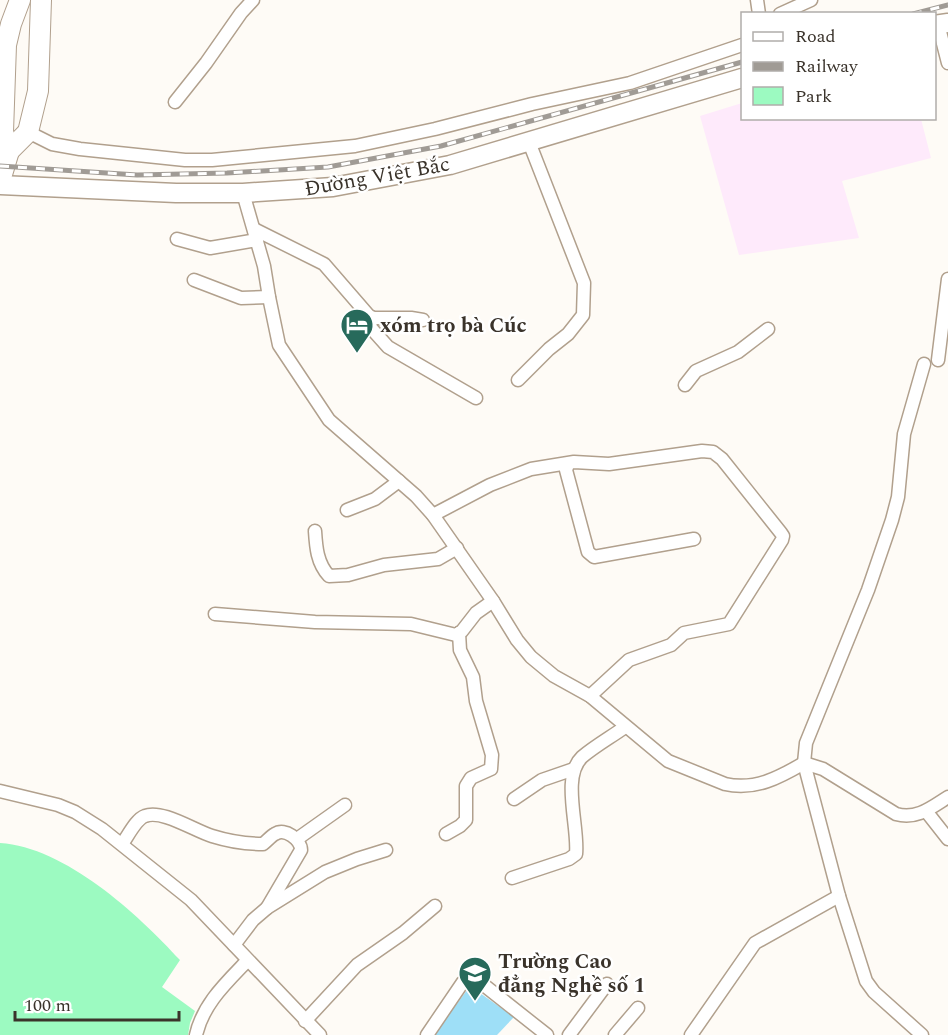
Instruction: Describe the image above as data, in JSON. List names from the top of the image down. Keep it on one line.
{"streets":{"street":["Đường Việt Bắc"]},"places":{"hotel":["xóm trọ bà Cúc"],"school or university":["Trường Cao đẳng Nghề số 1"]},"legend":["Road","Railway","Park"],"scale_bar":"100 m"}
